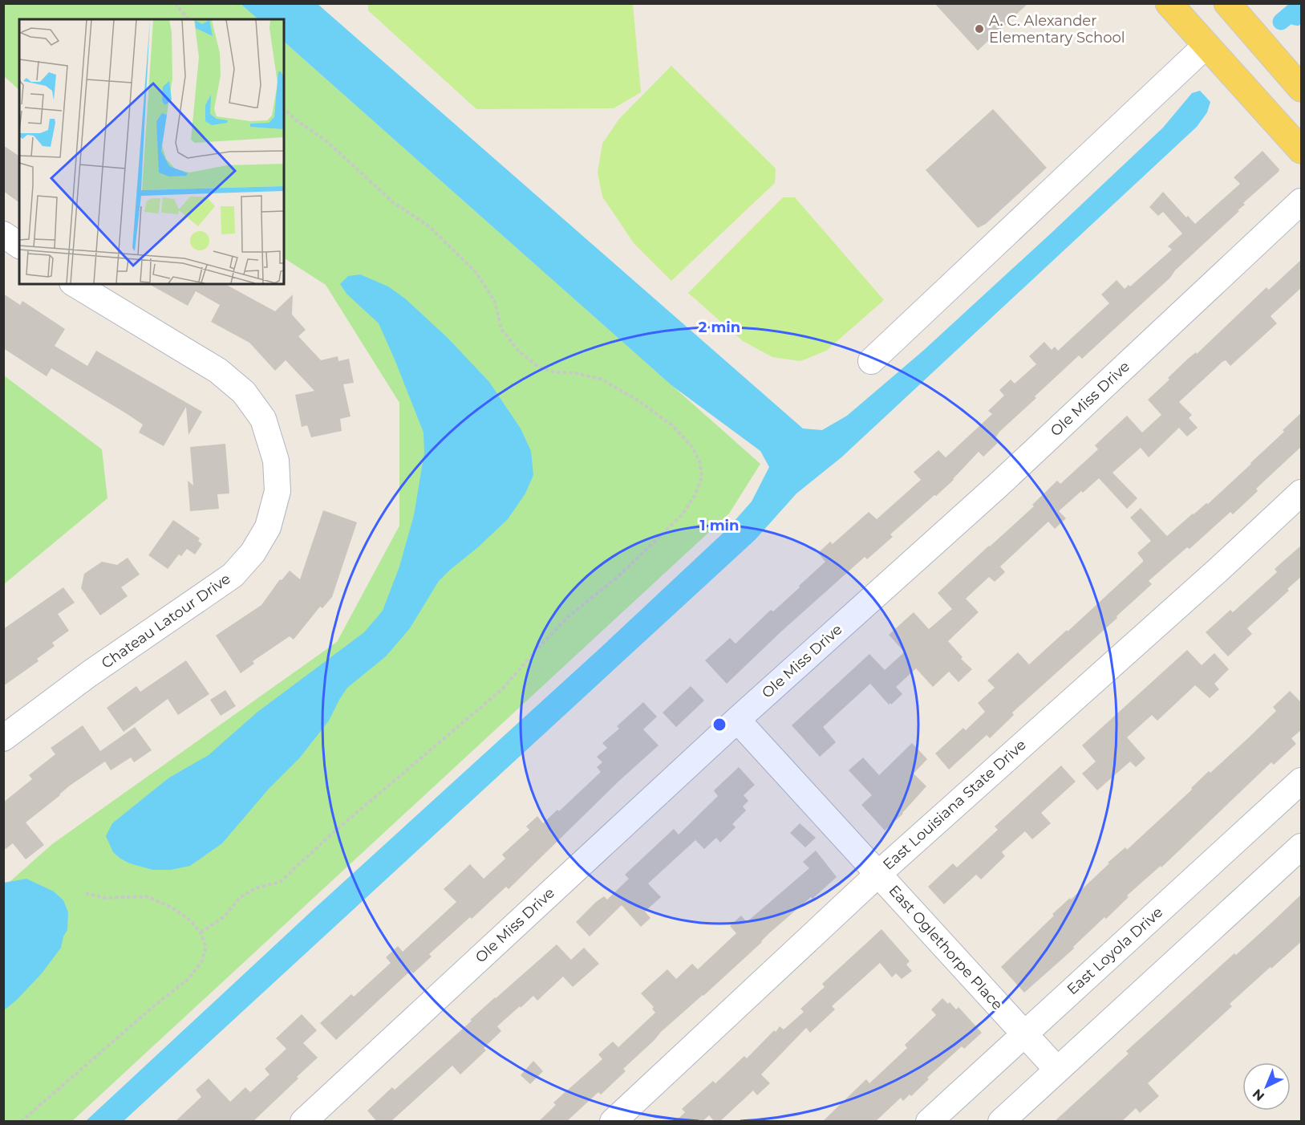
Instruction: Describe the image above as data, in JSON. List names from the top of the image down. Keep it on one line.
{"streets":{"street":["Ole Miss Drive","Chateau Latour Drive","East Louisiana State Drive","East Oglethorpe Place","East Loyola Drive"]},"crossings":[["Ole Miss Drive","East Oglethorpe Place"],["East Louisiana State Drive","East Oglethorpe Place"],["East Oglethorpe Place","East Loyola Drive"]],"places":["A. C. Alexander Elementary School"],"north":"bottom left","rings":["2 min","1 min"]}
